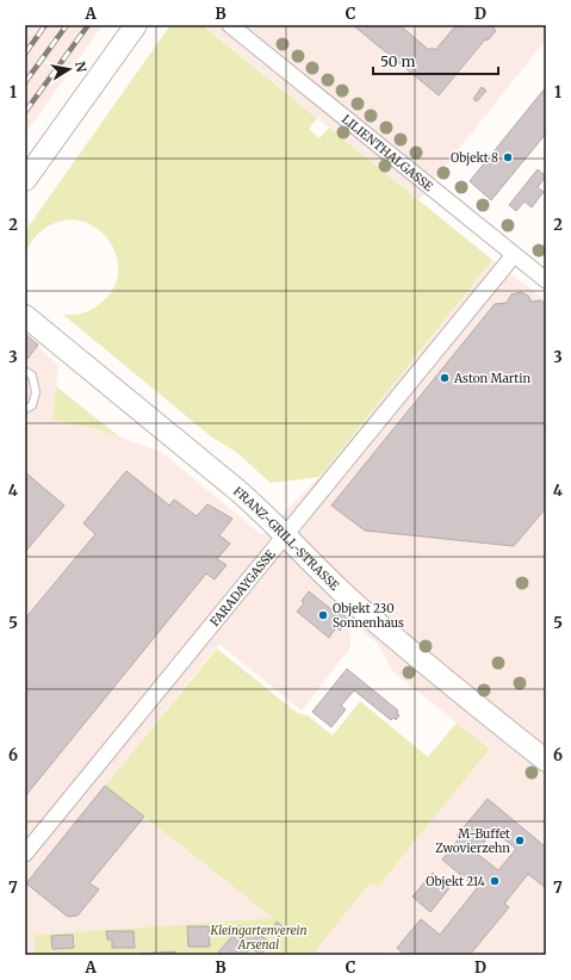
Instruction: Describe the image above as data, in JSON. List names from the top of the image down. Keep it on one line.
{"streets":{"street":["LILIENTHALGASSE","FRANZ-GRILL-STRASSE","FARADAYGASSE"]},"crossings":[["LILIENTHALGASSE","FARADAYGASSE"],["FRANZ-GRILL-STRASSE","FARADAYGASSE"]],"parks":["Kleingartenverein Arsenal"],"places":["Objekt 8","Aston Martin","Objekt 230 Sonnenhaus","M-Buffet Zwovierzehn","Objekt 214"],"scale_bar":"50 m","north":"right","grid":{"columns":["A","B","C","D"],"rows":["1","2","3","4","5","6","7"]}}
